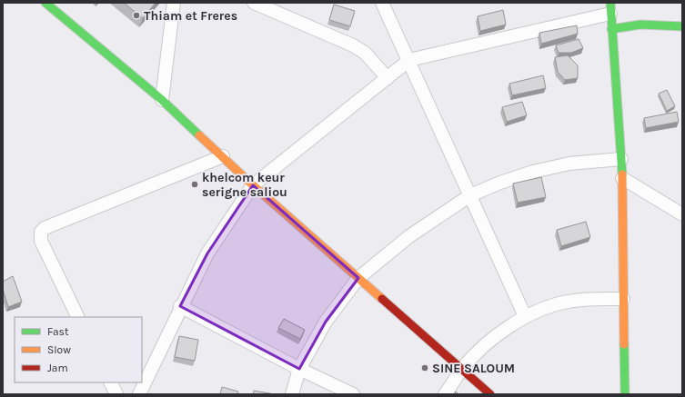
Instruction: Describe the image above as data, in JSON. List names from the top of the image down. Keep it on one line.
{"places":["Thiam et Freres","khelcom keur serigne saliou","SINE SALOUM"],"legend":["Fast","Slow","Jam"]}
